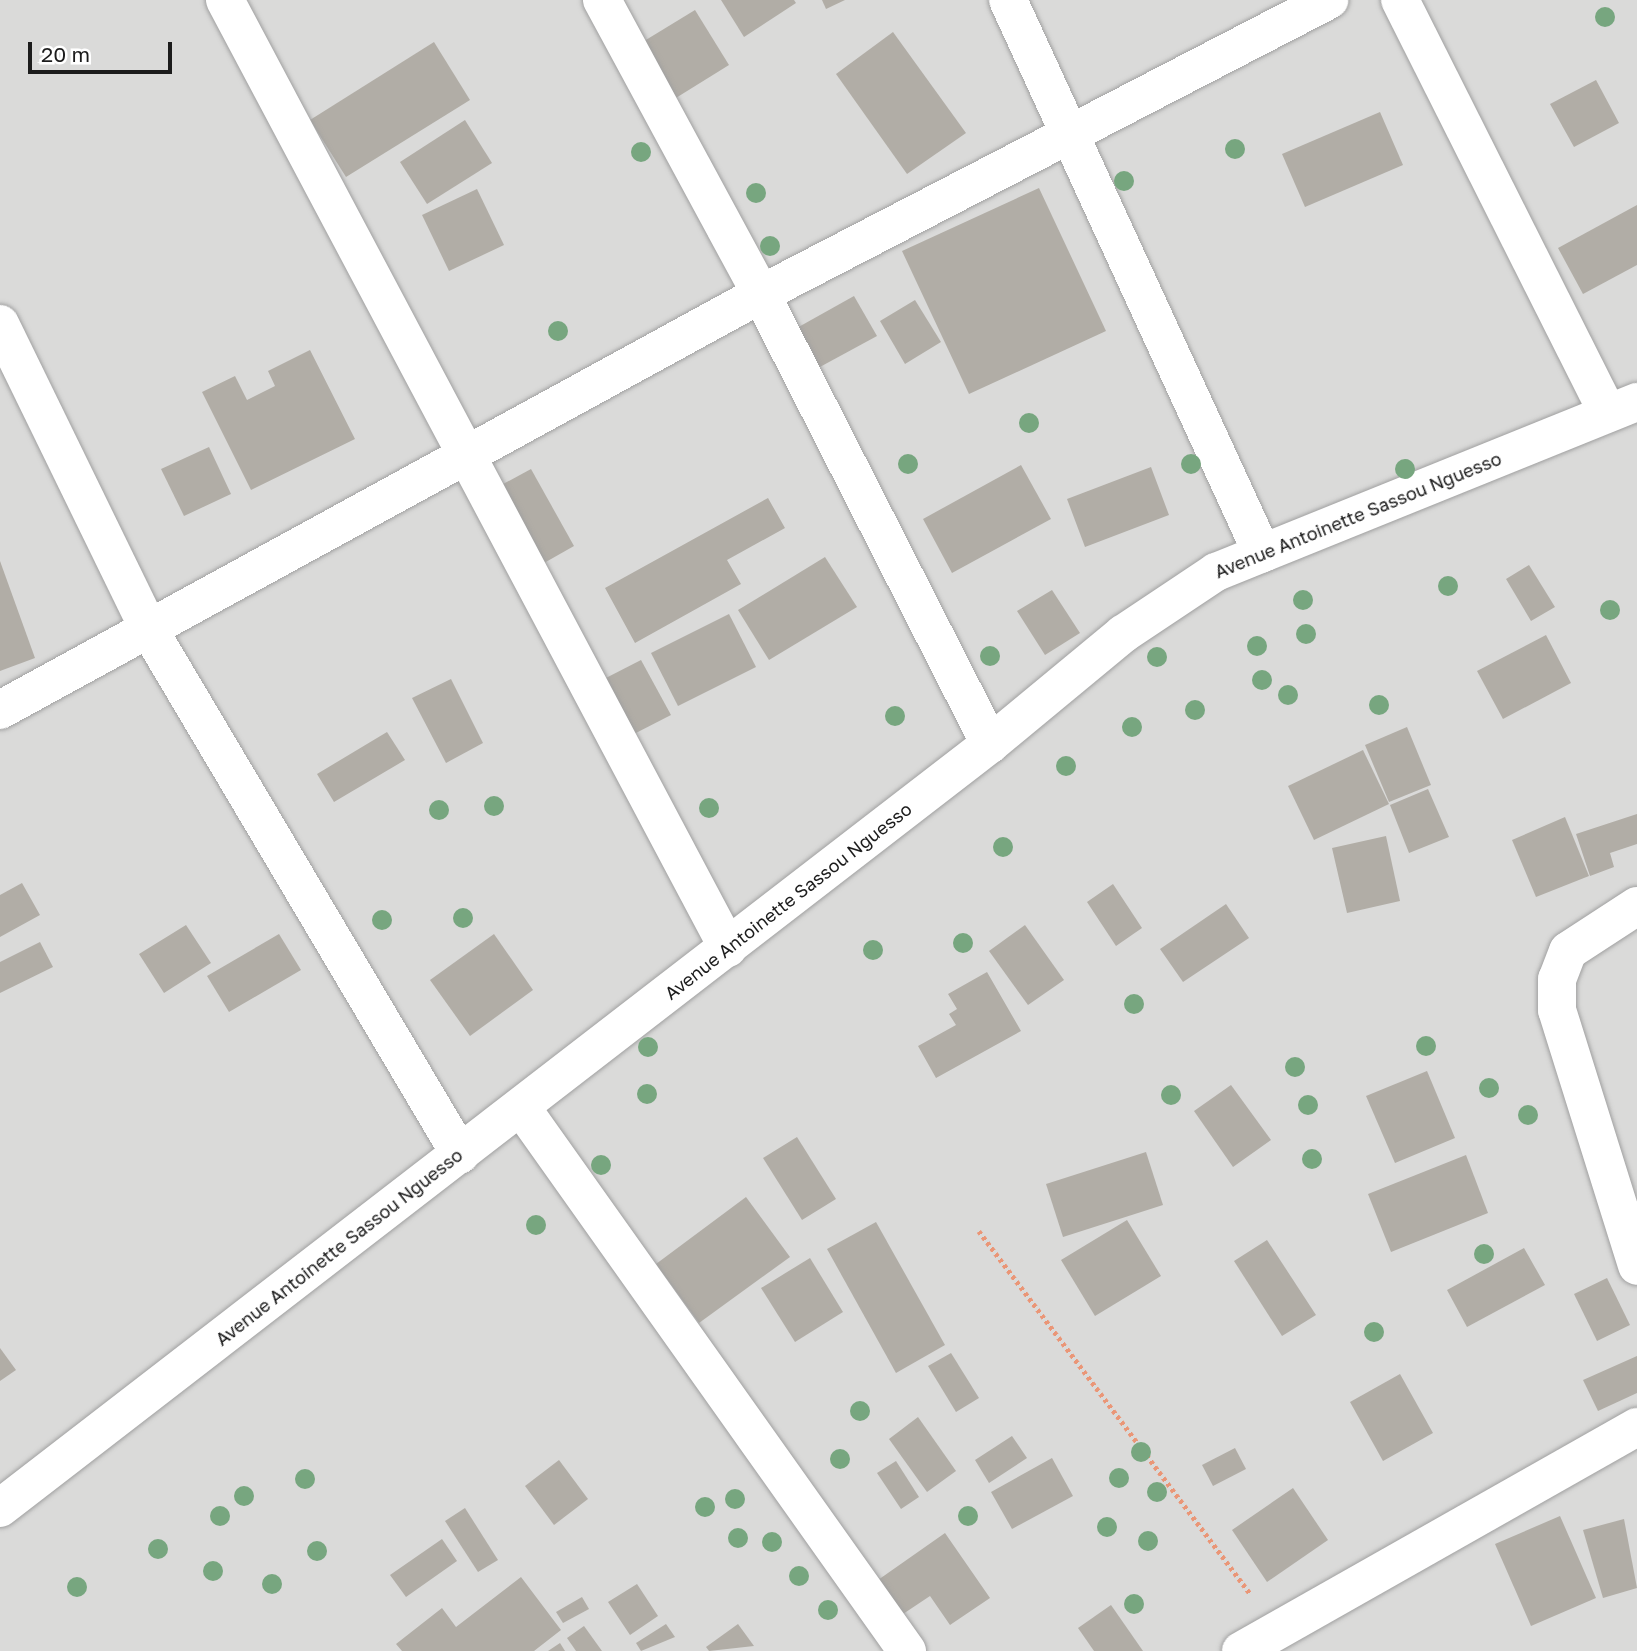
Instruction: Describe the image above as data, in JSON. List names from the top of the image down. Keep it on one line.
{"streets":{"street":["Avenue Antoinette Sassou Nguesso"]},"scale_bar":"20 m"}
